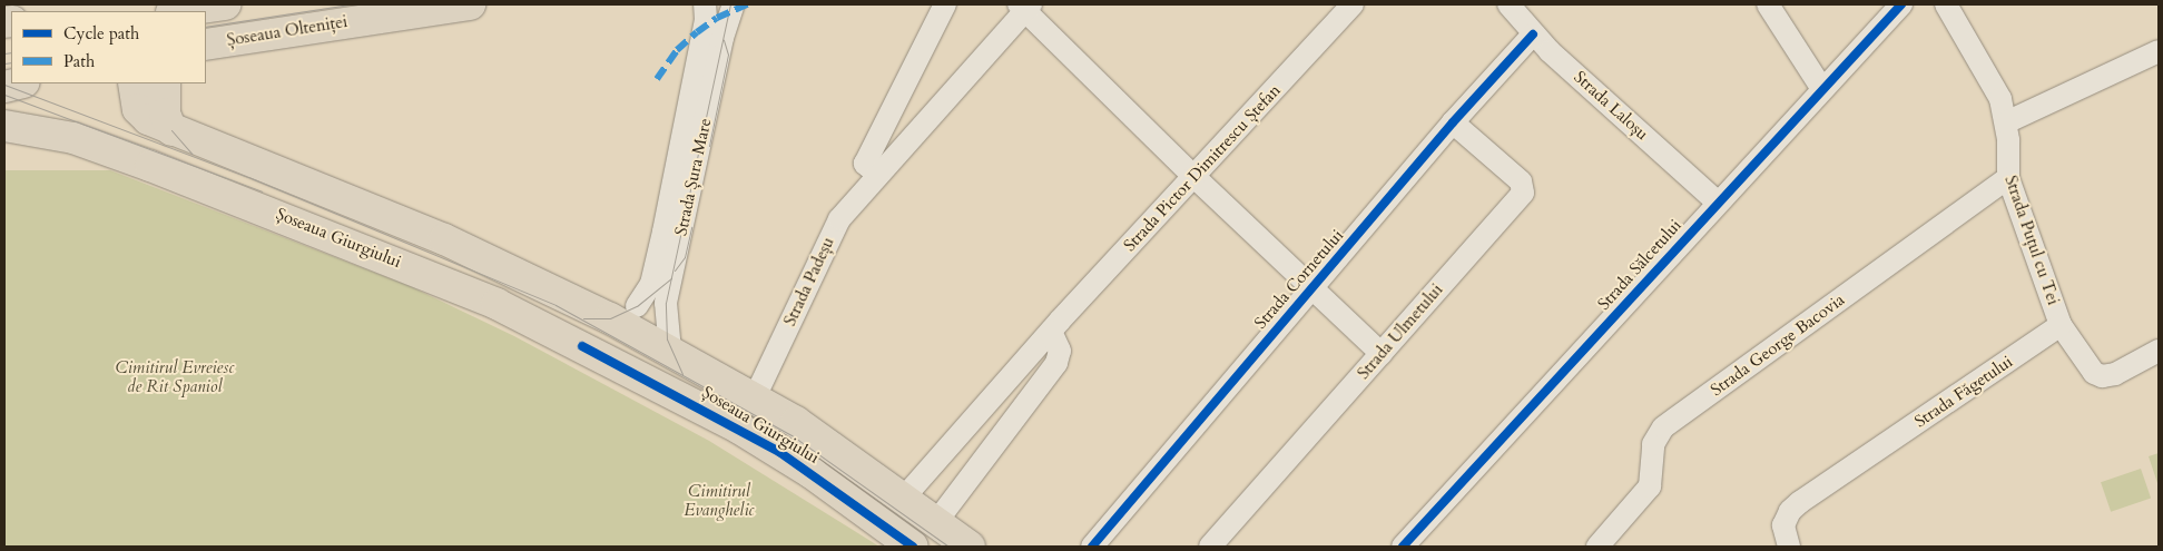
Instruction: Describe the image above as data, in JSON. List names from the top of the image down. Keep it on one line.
{"streets":{"main road":["Șoseaua Olteniței","Șoseaua Giurgiului"],"street":["Strada Laloșu","Strada Pictor Dimitrescu Ștefan","Strada Șura Mare","Strada Puțul cu Tei","Strada Sălcetului","Strada Cornetului","Strada Padeșu","Strada Ulmetului","Strada George Bacovia","Strada Făgetului"]},"crossings":[["Strada Laloșu","Strada Sălcetului"],["Strada Laloșu","Strada Cornetului"],["Strada Pictor Dimitrescu Ștefan","Șoseaua Giurgiului"],["Strada Pictor Dimitrescu Ștefan","Strada Padeșu"],["Strada Șura Mare","Șoseaua Giurgiului"],["Șoseaua Giurgiului","Strada Padeșu"],["Strada Puțul cu Tei","Strada George Bacovia"],["Strada Puțul cu Tei","Strada Făgetului"],["Strada Cornetului","Strada Padeșu"],["Strada Cornetului","Strada Ulmetului"],["Strada Padeșu","Strada Ulmetului"]],"parks":["Cimitirul Evreiesc de Rit Spaniol","Cimitirul Evanghelic"],"legend":["Cycle path","Path"]}
